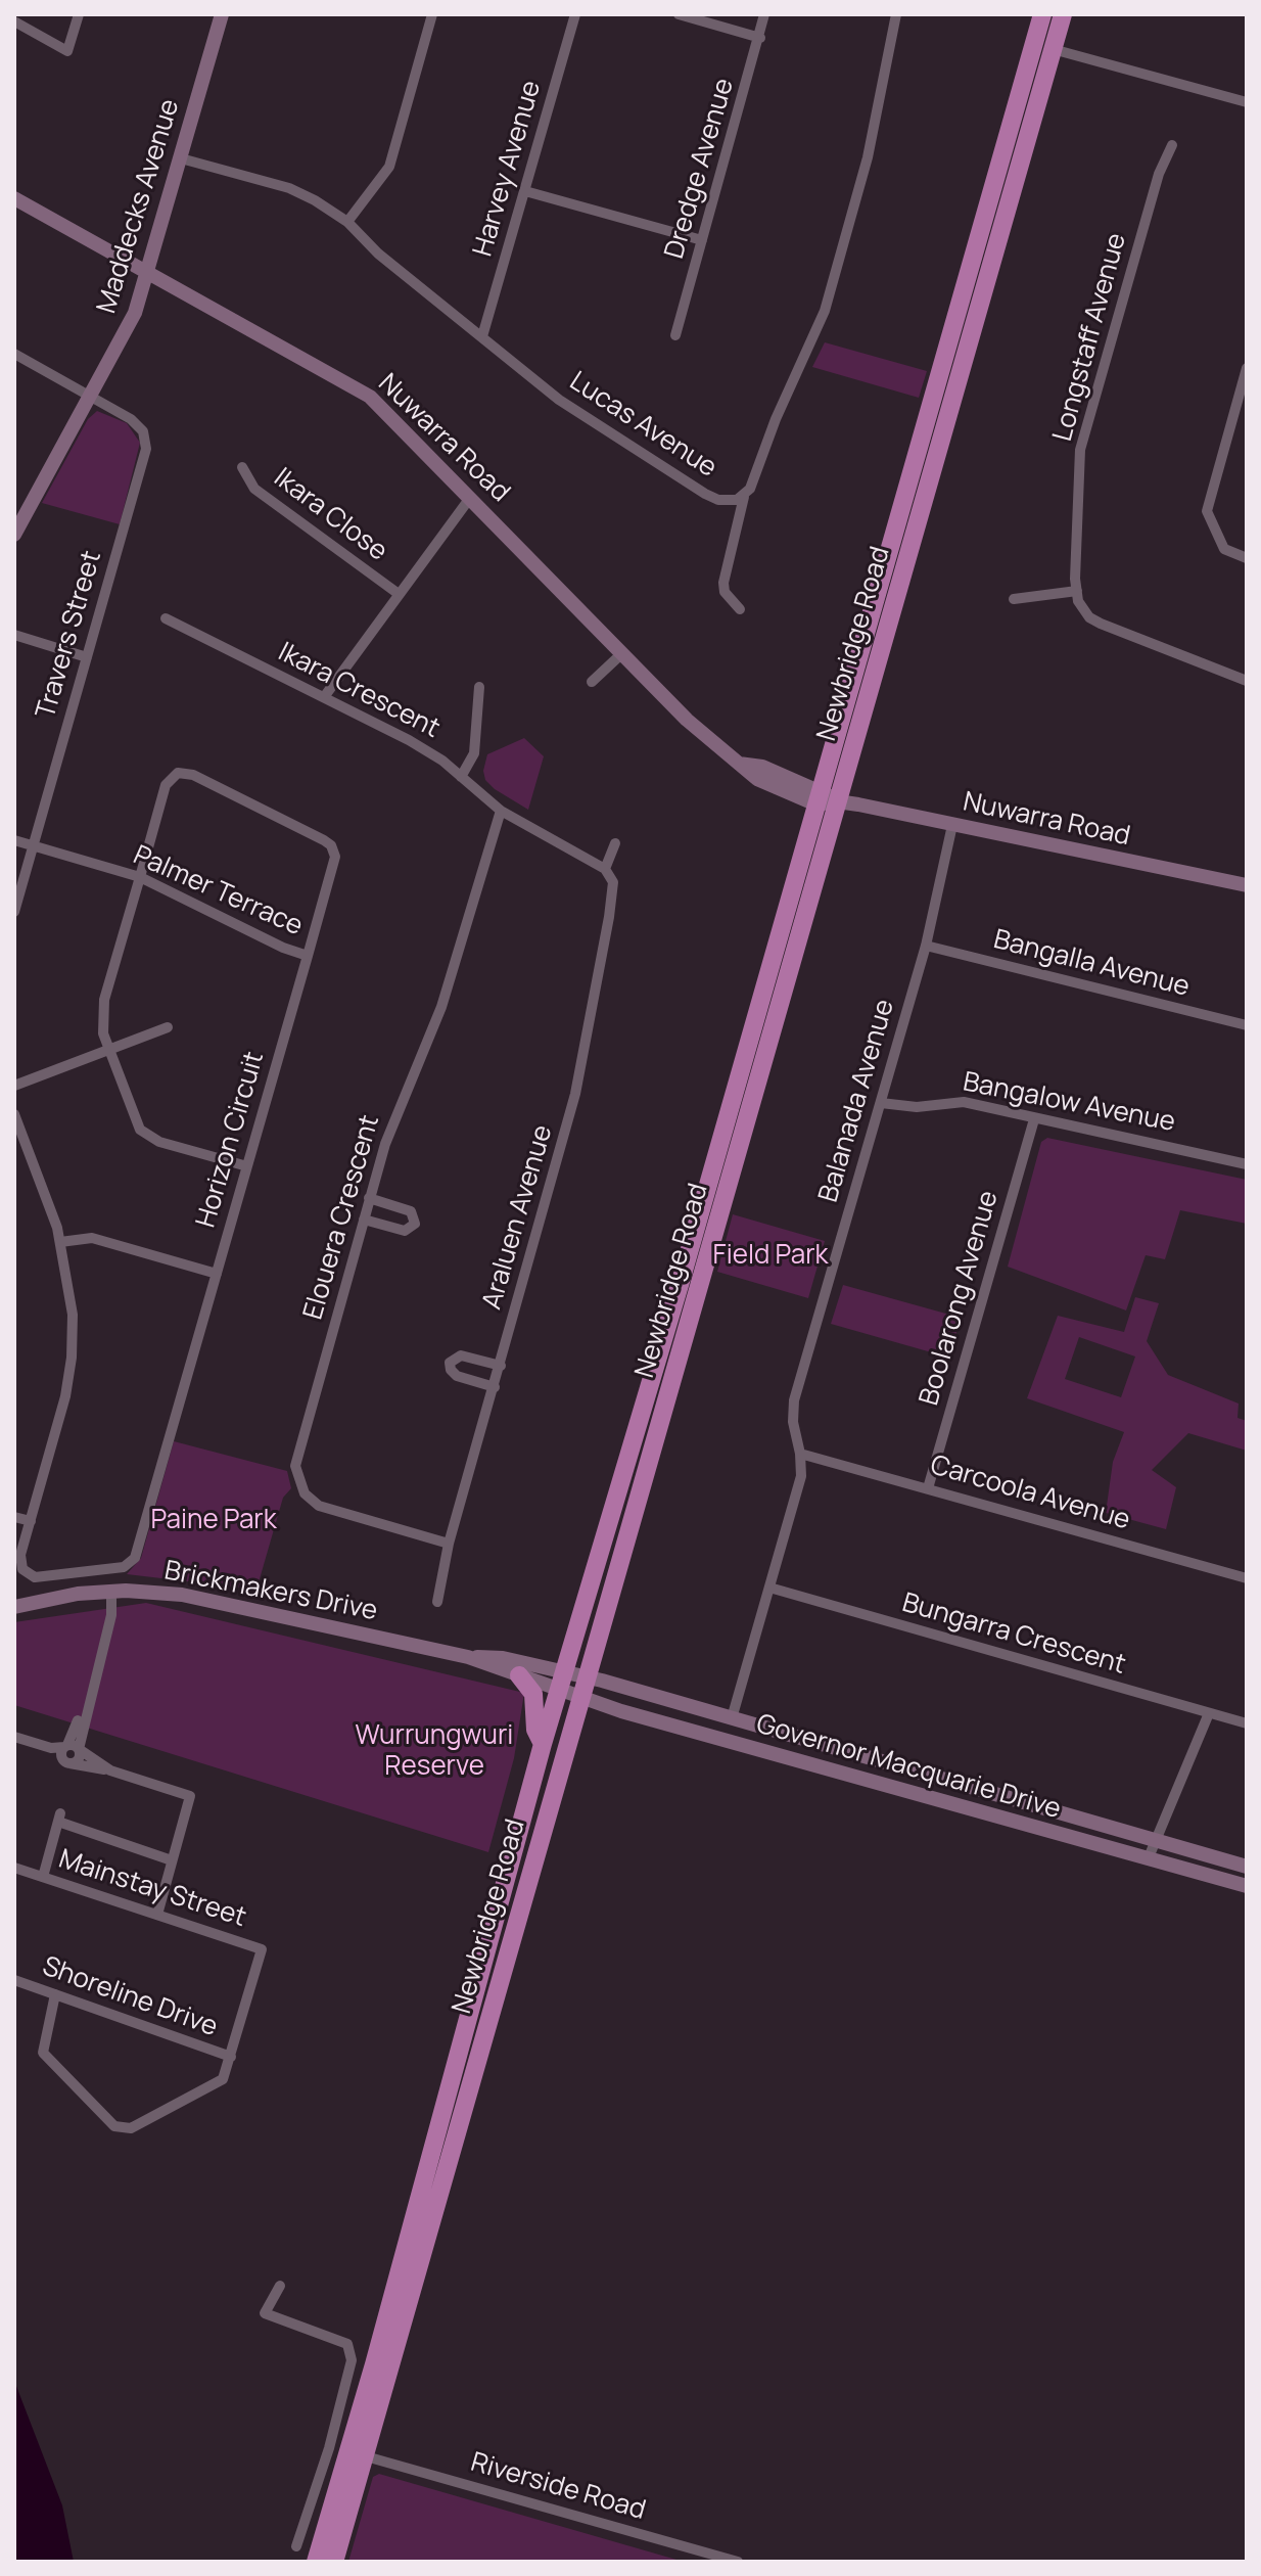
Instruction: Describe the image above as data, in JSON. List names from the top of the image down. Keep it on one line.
{"streets":{"highway":["Newbridge Road"],"main road":["Maddecks Avenue","Nuwarra Road","Brickmakers Drive","Governor Macquarie Drive"],"street":["Harvey Avenue","Dredge Avenue","Longstaff Avenue","Lucas Avenue","Ikara Close","Travers Street","Ikara Crescent","Palmer Terrace","Bangalla Avenue","Balanada Avenue","Bangalow Avenue","Horizon Circuit","Elouera Crescent","Araluen Avenue","Boolarong Avenue","Carcoola Avenue","Bungarra Crescent","Mainstay Street","Shoreline Drive","Riverside Road"]},"crossings":[["Harvey Avenue","Lucas Avenue"],["Maddecks Avenue","Lucas Avenue"],["Maddecks Avenue","Nuwarra Road"],["Maddecks Avenue","Travers Street"],["Nuwarra Road","Newbridge Road"],["Nuwarra Road","Balanada Avenue"],["Travers Street","Palmer Terrace"],["Newbridge Road","Brickmakers Drive"],["Newbridge Road","Governor Macquarie Drive"],["Newbridge Road","Riverside Road"],["Ikara Crescent","Elouera Crescent"],["Ikara Crescent","Araluen Avenue"],["Palmer Terrace","Horizon Circuit"],["Bangalla Avenue","Balanada Avenue"],["Balanada Avenue","Bangalow Avenue"],["Balanada Avenue","Carcoola Avenue"],["Balanada Avenue","Bungarra Crescent"],["Balanada Avenue","Governor Macquarie Drive"],["Bangalow Avenue","Boolarong Avenue"],["Elouera Crescent","Araluen Avenue"],["Boolarong Avenue","Carcoola Avenue"],["Brickmakers Drive","Governor Macquarie Drive"],["Mainstay Street","Shoreline Drive"]],"parks":["Field Park","Paine Park","Wurrungwuri Reserve"]}
